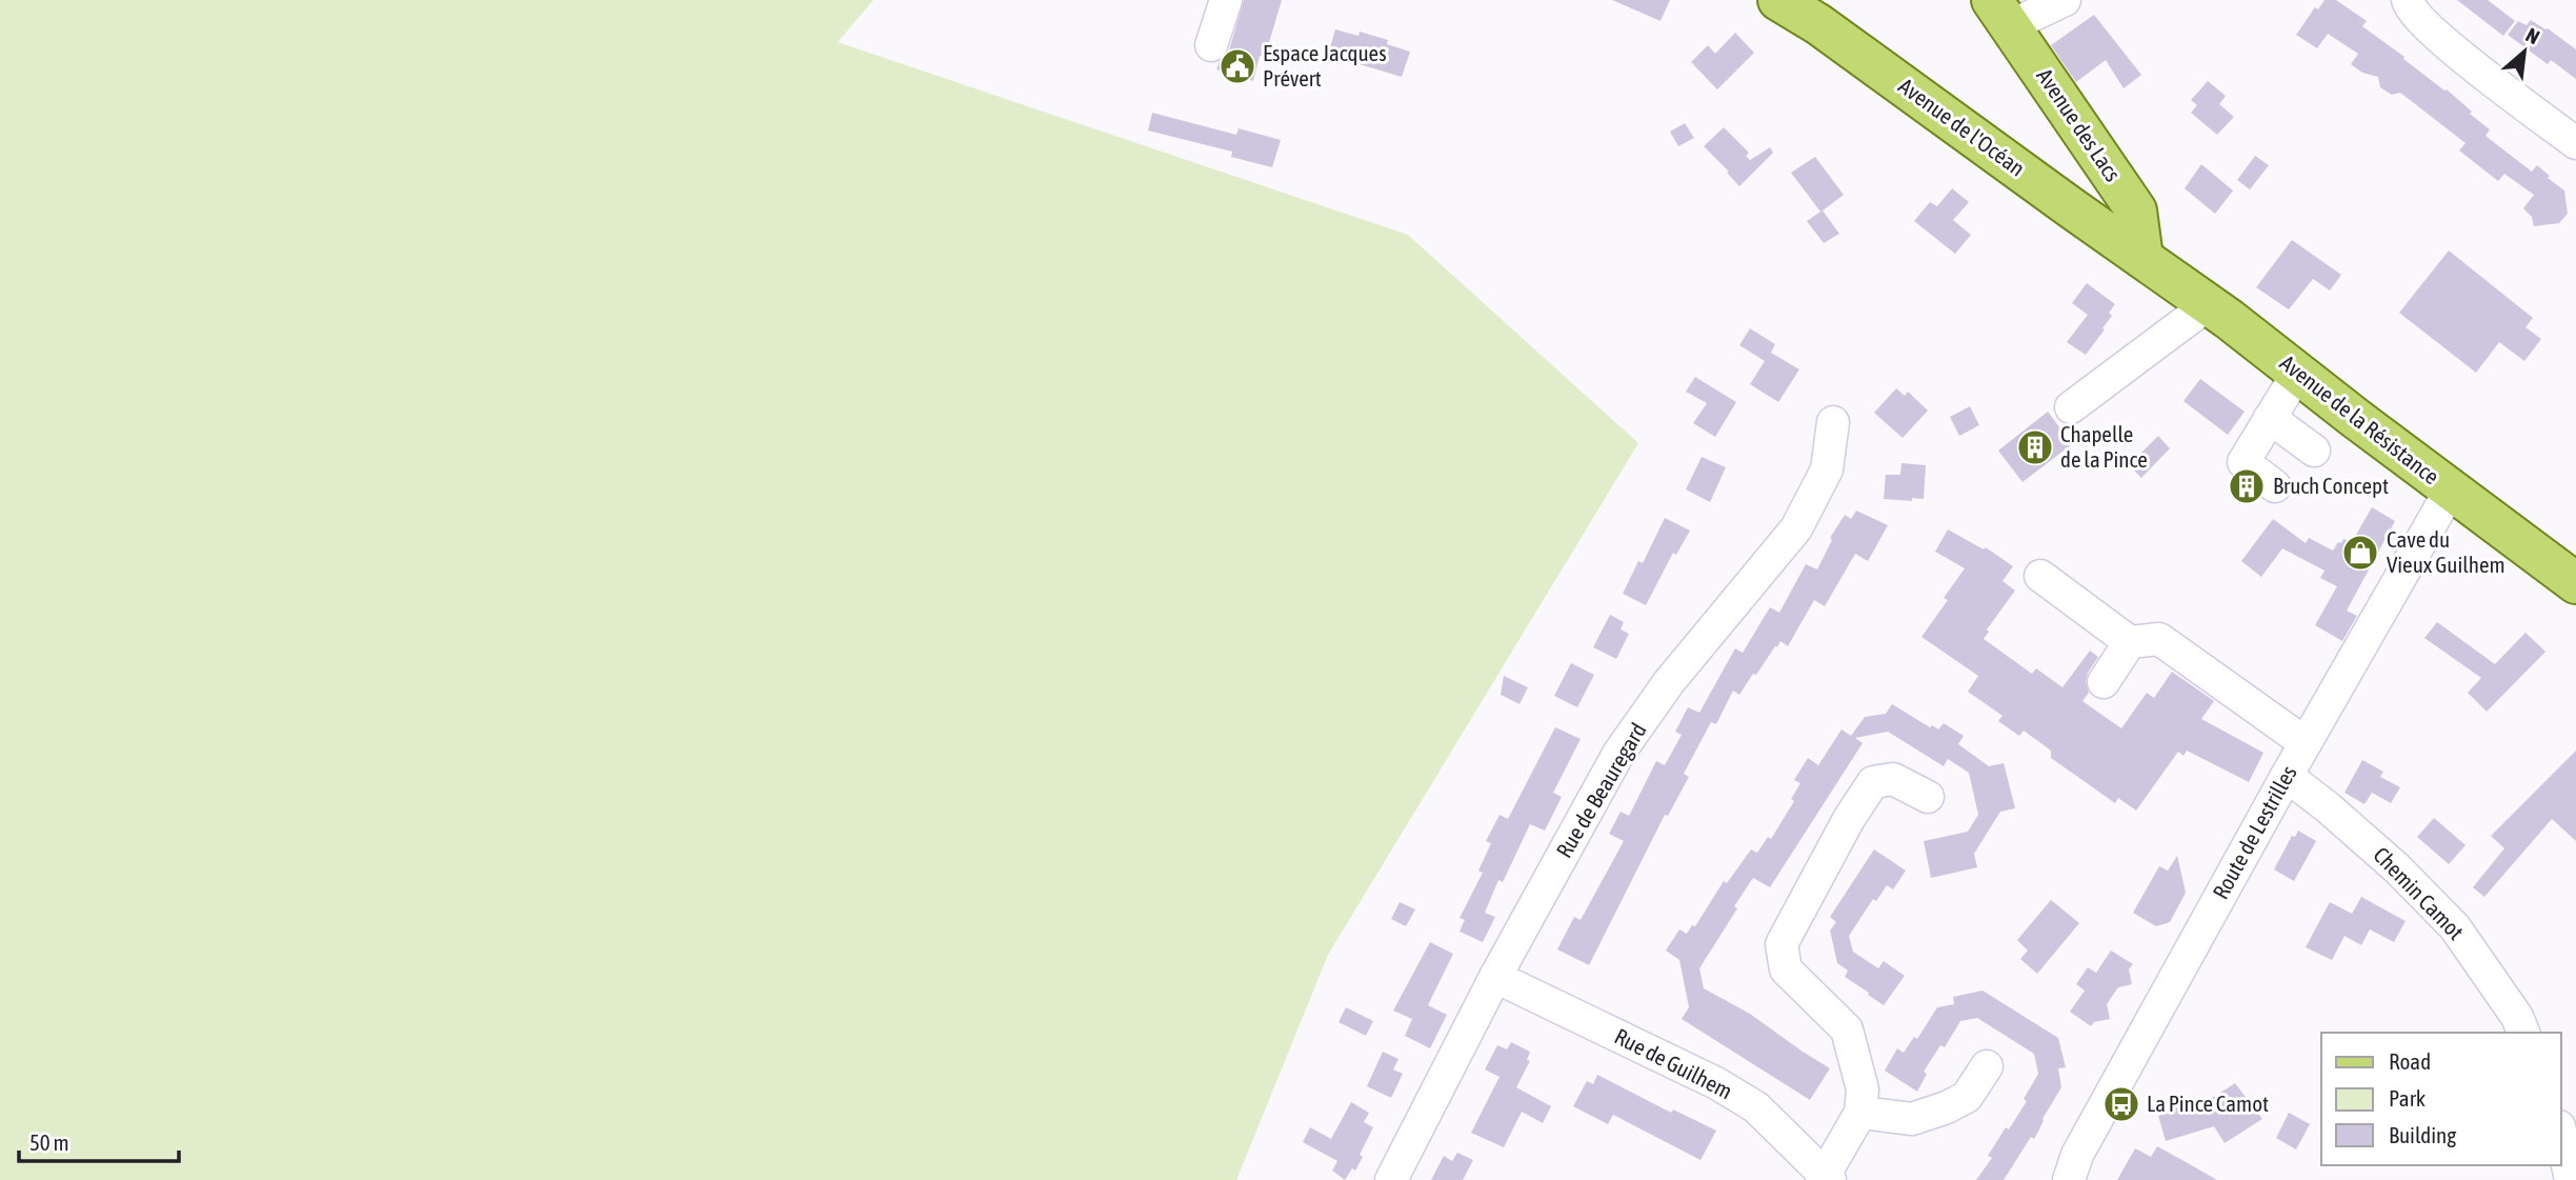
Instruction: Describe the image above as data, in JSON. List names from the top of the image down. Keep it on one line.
{"streets":{"main road":["Avenue des Lacs","Avenue de l'Océan","Avenue de la Résistance"],"street":["Rue de Beauregard","Route de Lestrilles","Chemin Camot","Rue de Guilhem"]},"crossings":[["Avenue des Lacs","Avenue de l'Océan"],["Avenue des Lacs","Avenue de la Résistance"],["Avenue de l'Océan","Avenue de la Résistance"],["Avenue de la Résistance","Route de Lestrilles"],["Rue de Beauregard","Rue de Guilhem"],["Route de Lestrilles","Chemin Camot"]],"places":{"public building":["Espace Jacques Prévert"],"building":["Chapelle de la Pince","Bruch Concept"],"shop":["Cave du Vieux Guilhem"],"bus stop":["La Pince Camot"]},"legend":["Road","Park","Building"],"scale_bar":"50 m","north":"top right"}
